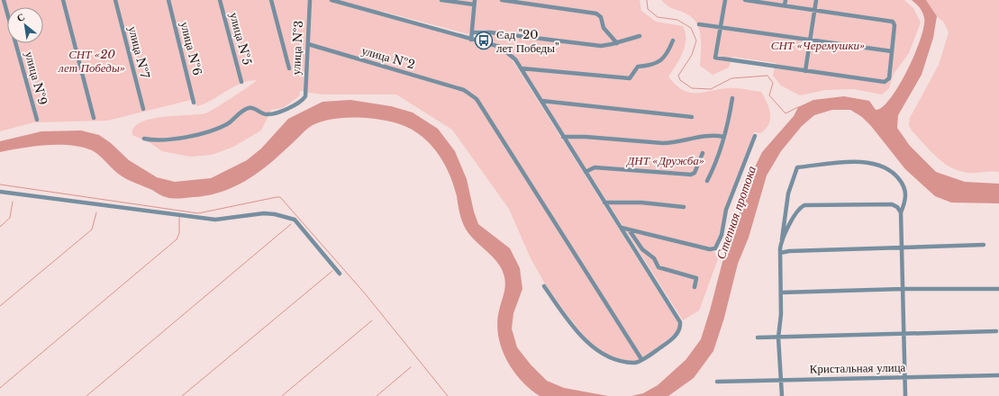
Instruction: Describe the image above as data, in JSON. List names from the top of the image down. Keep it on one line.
{"streets":{"street":["улица №5","улица №3","улица №6","улица №7","улица №2","улица №9","Кристальная улица"]},"crossings":[["улица №3","улица №2"]],"water":["Степная протока"],"parks":["СНТ «Черемушки»","СНТ «20 лет Победы»","ДНТ «Дружба»"],"places":{"bus stop":["Сад \"20 лет Победы\""]},"north":"top left"}
